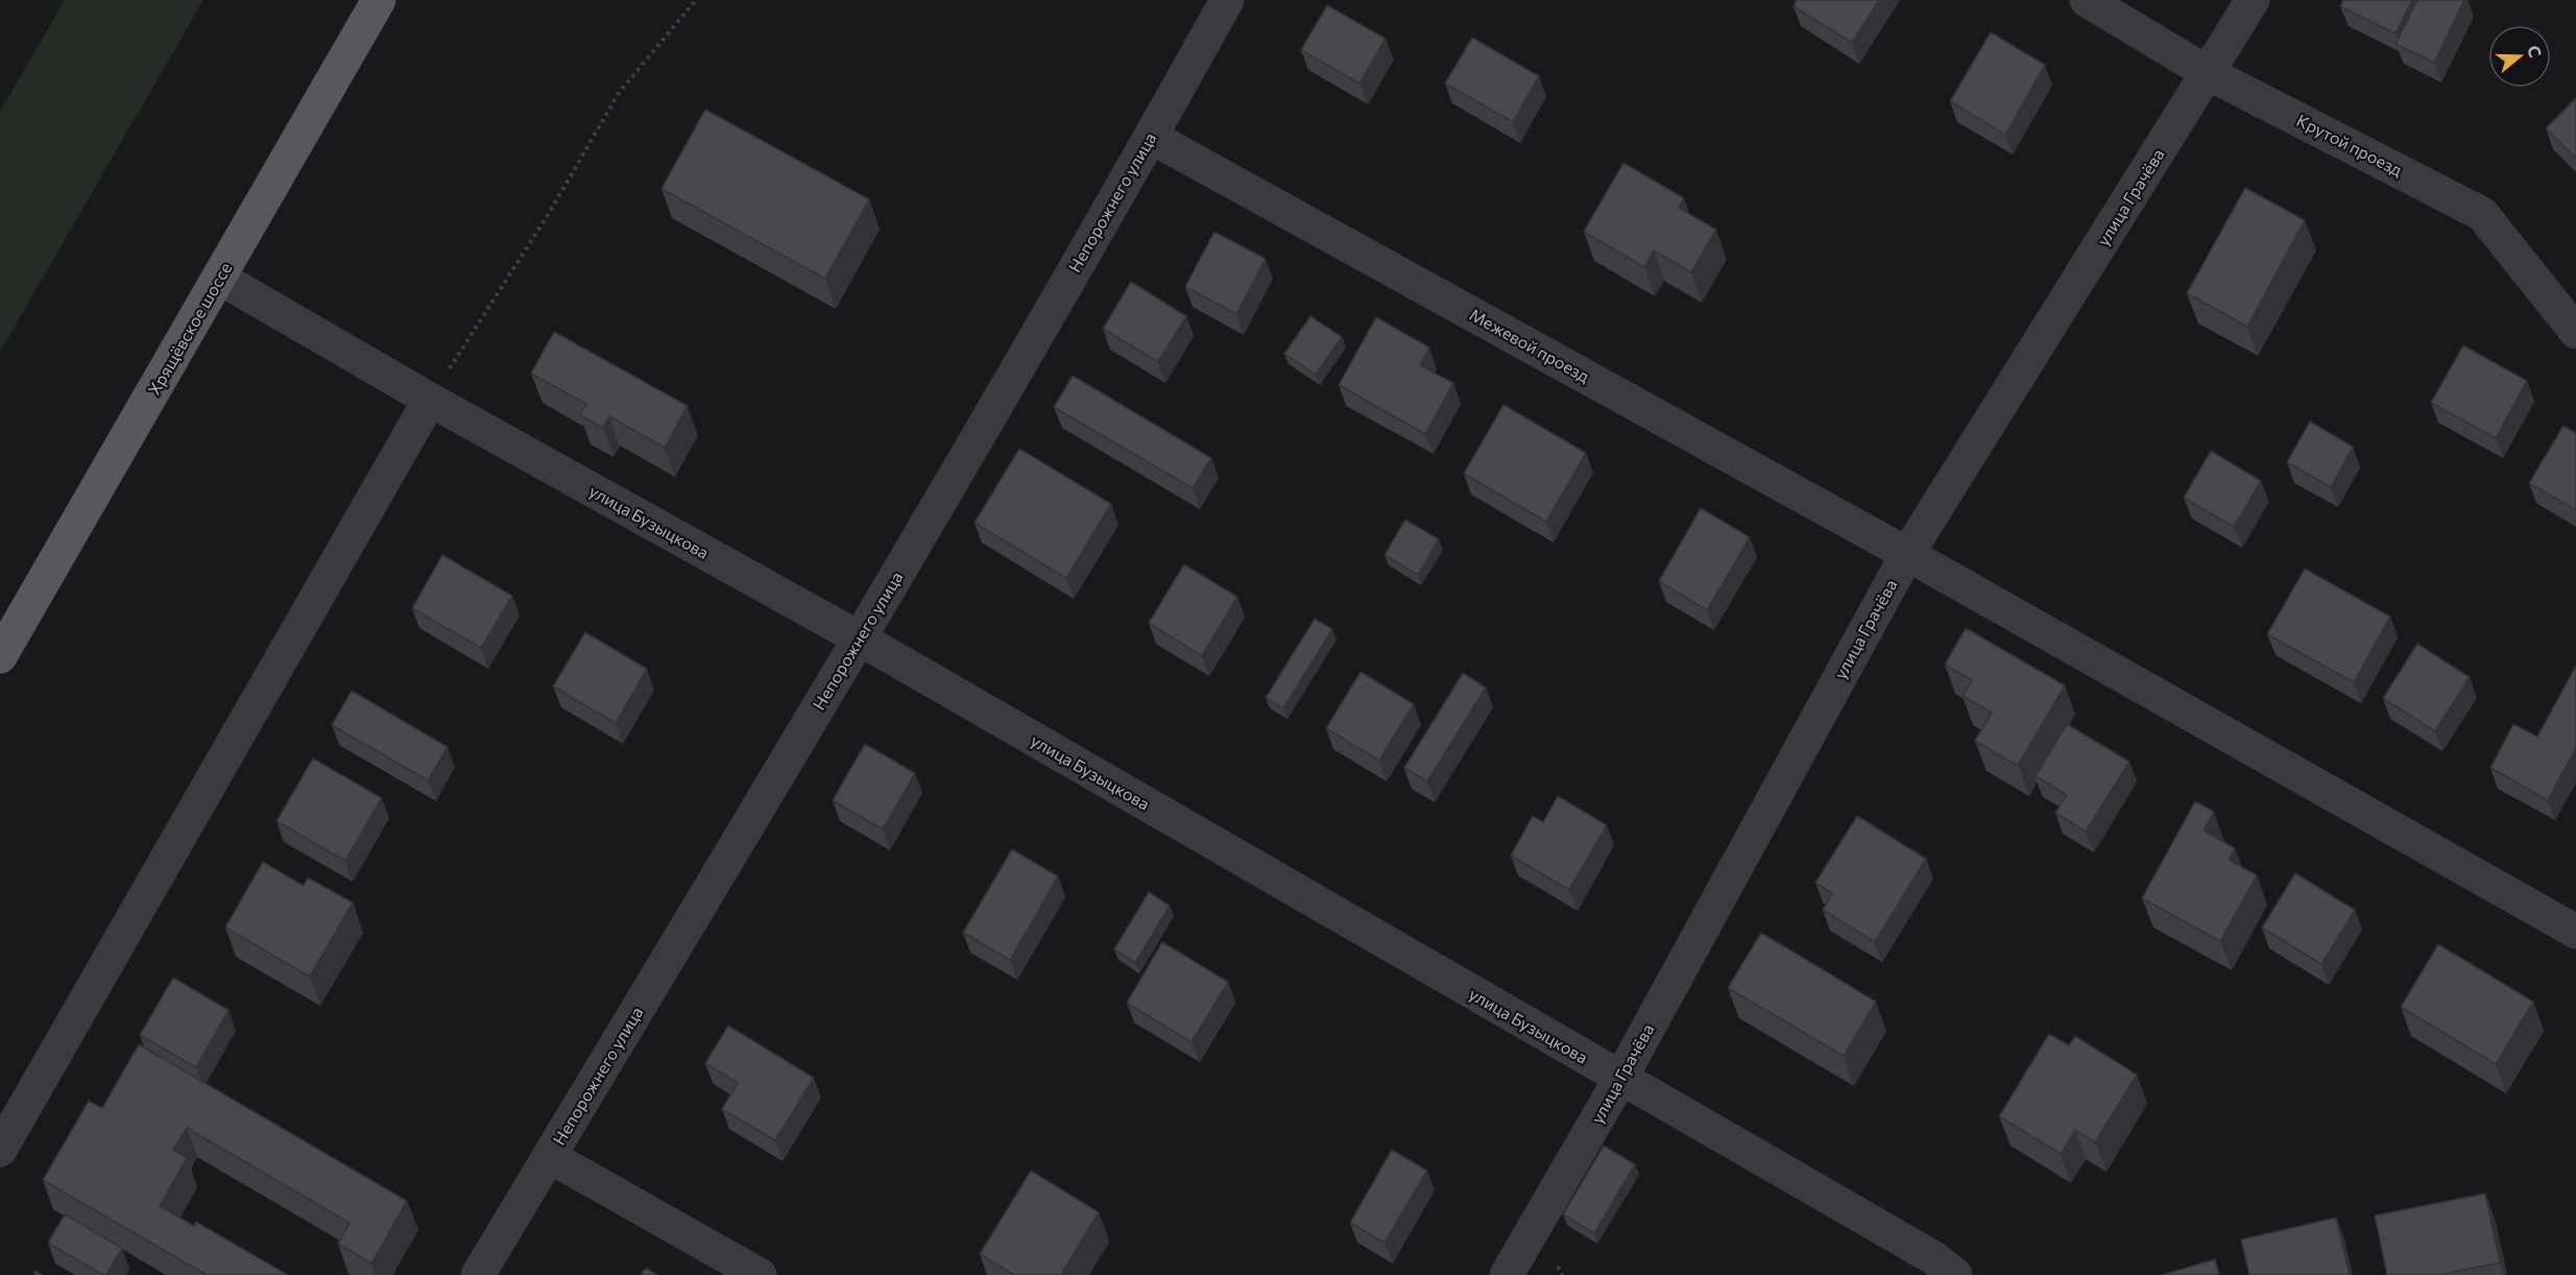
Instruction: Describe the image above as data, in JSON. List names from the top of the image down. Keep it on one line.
{"streets":{"main road":["Хрящёвское шоссе"],"street":["Крутой проезд","улица Грачёва","Непорожнего улица","Межевой проезд","улица Бузыцкова"]},"crossings":[["Крутой проезд","улица Грачёва"],["улица Грачёва","Межевой проезд"],["улица Грачёва","улица Бузыцкова"],["Непорожнего улица","Межевой проезд"],["Непорожнего улица","улица Бузыцкова"],["Хрящёвское шоссе","улица Бузыцкова"]],"north":"right"}
